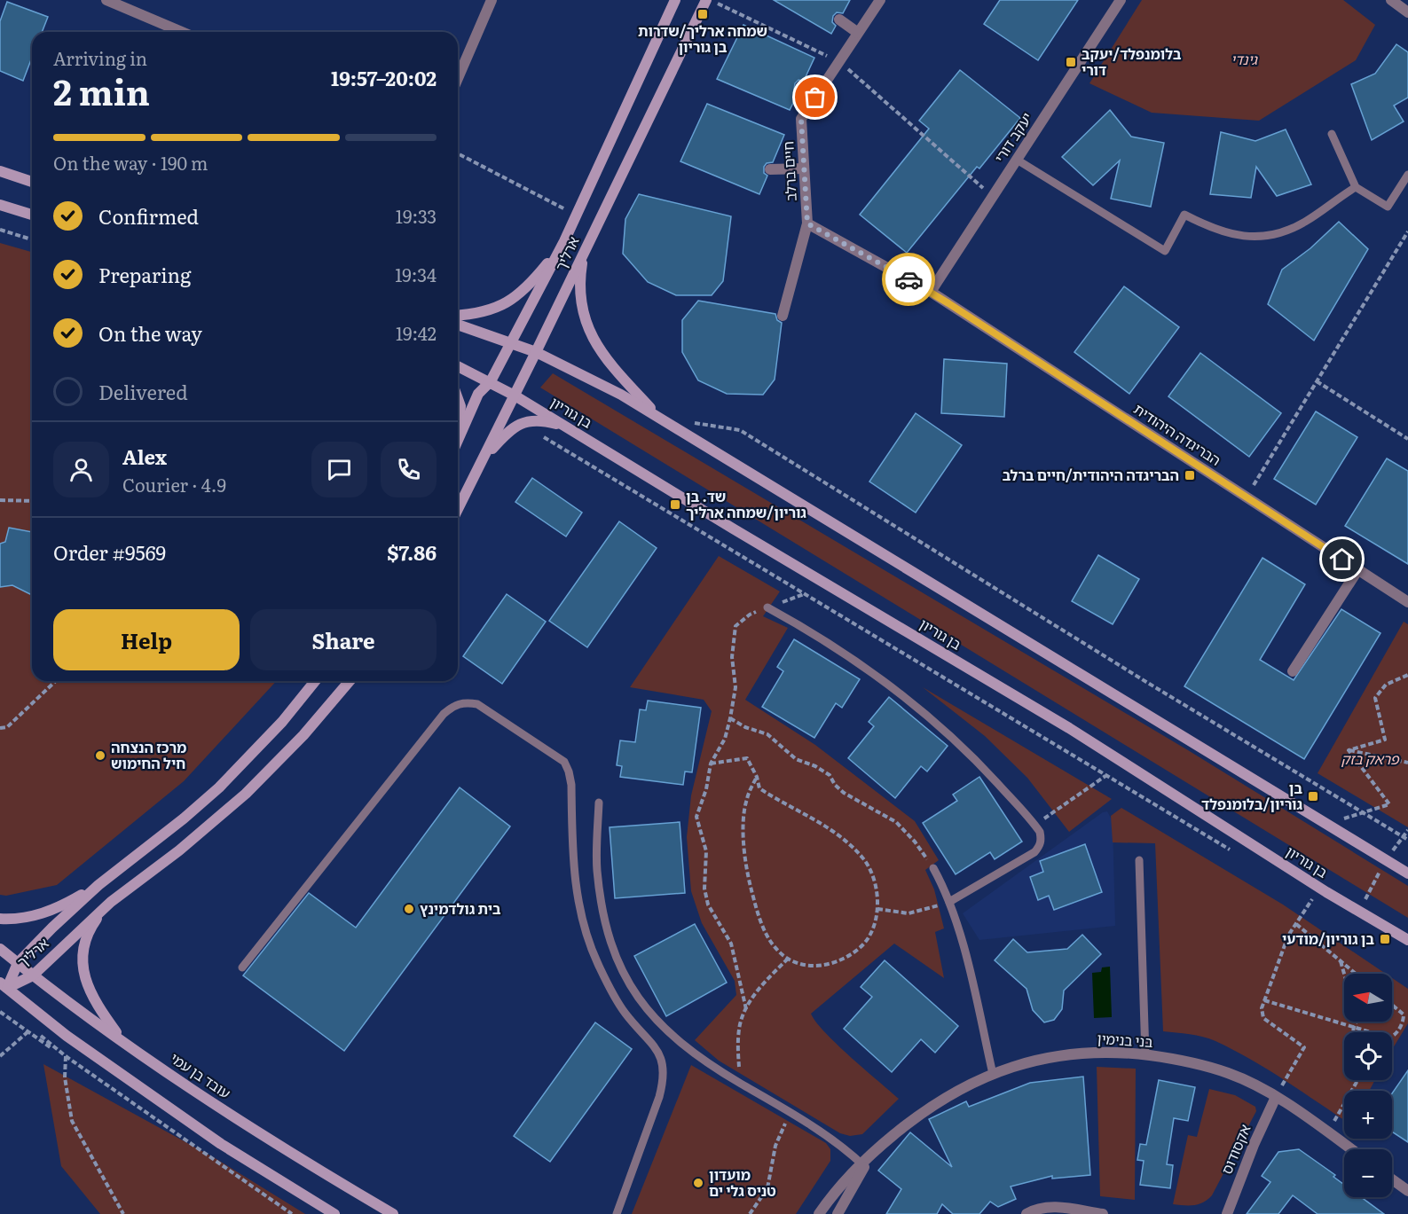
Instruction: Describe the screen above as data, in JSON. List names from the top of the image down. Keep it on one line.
{"streets":{"street":["יעקב דורי","חיים ברלב","ארליך","בן גוריון","הבריגדה היהודית","בני בנימין","עובד בן עמי","אקסודוס"]},"crossings":[["יעקב דורי","הבריגדה היהודית"],["ארליך","בן גוריון"],["ארליך","עובד בן עמי"],["בני בנימין","אקסודוס"]],"parks":["גינדי","פראק בזק"],"places":{"transit":["שמחה ארליך/שדרות בן גוריון","בלומנפלד/יעקב דורי","הבריגדה היהודית/חיים ברלב","שד. בן גוריון/שמחה ארליך","בן גוריון/בלומנפלד","בן גוריון/מודעי"],"other":["מרכז הנצחה חיל החימוש","בית גולדמינץ","מועדון טניס גלי ים"]},"north":"left","page":{"heading":["2 min","Arriving in","19:57–20:02"],"panel":["Alex","Courier · 4.9","Order #9569","$7.86"],"bar":"On the way · 190 m","list":[["Confirmed","19:33"],["Preparing","19:34"],["On the way","19:42"],"Delivered"],"buttons":["Help","Share"],"map_buttons":["+","−"]}}
